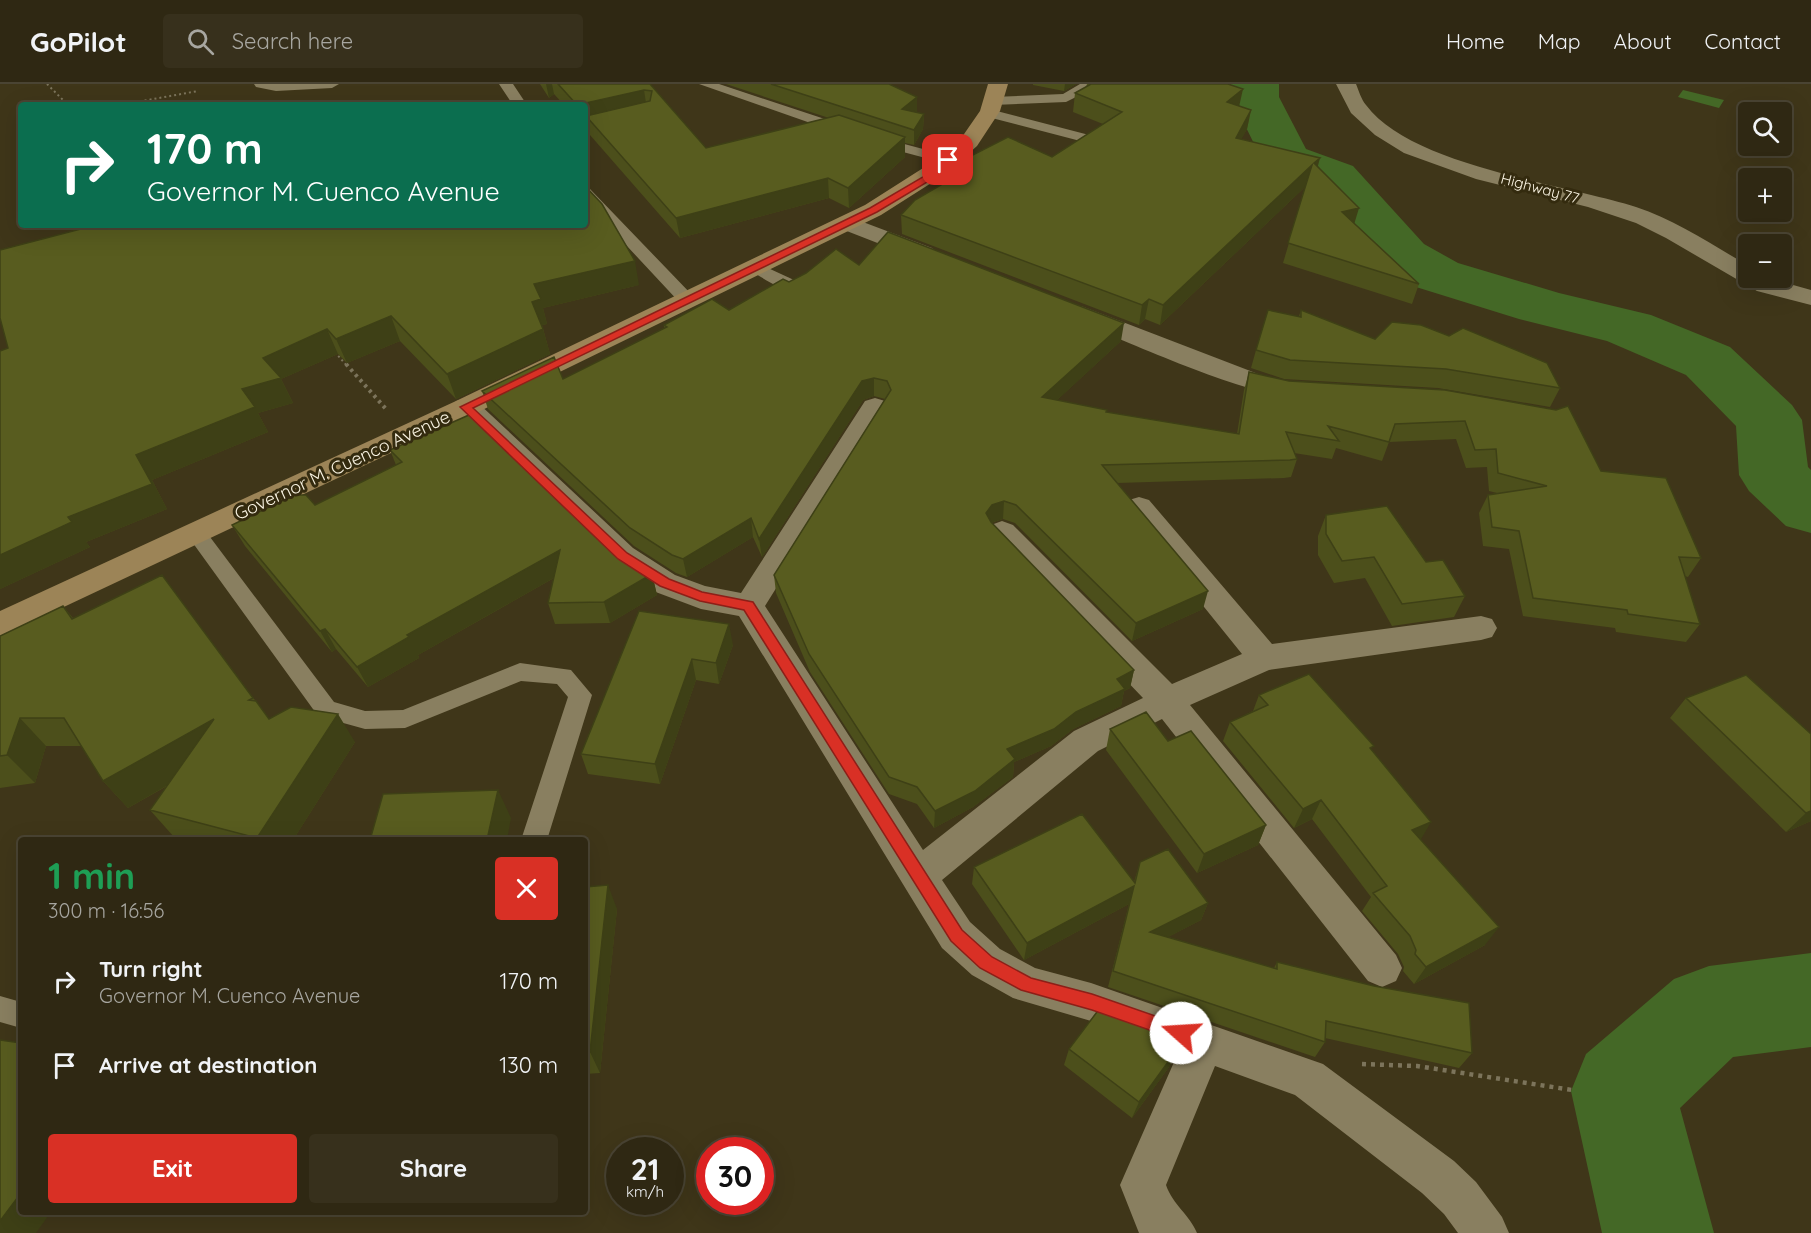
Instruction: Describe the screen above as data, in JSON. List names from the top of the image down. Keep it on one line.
{"streets":{"main road":["Governor M. Cuenco Avenue"],"street":["Highway 77"]},"page":{"header":"GoPilot","search":"Search here","nav":["Home","Map","About","Contact"],"map_buttons":["+","−"],"turn":["170 m","Governor M. Cuenco Avenue"],"heading":["1 min","300 m · 16:56"],"list":[{"name":"Turn right","note":"Governor M. Cuenco Avenue","value":"170 m"},{"name":"Arrive at destination","value":"130 m"}],"buttons":["Exit","Share"],"speed":"21 km/h","limit":"30"}}
